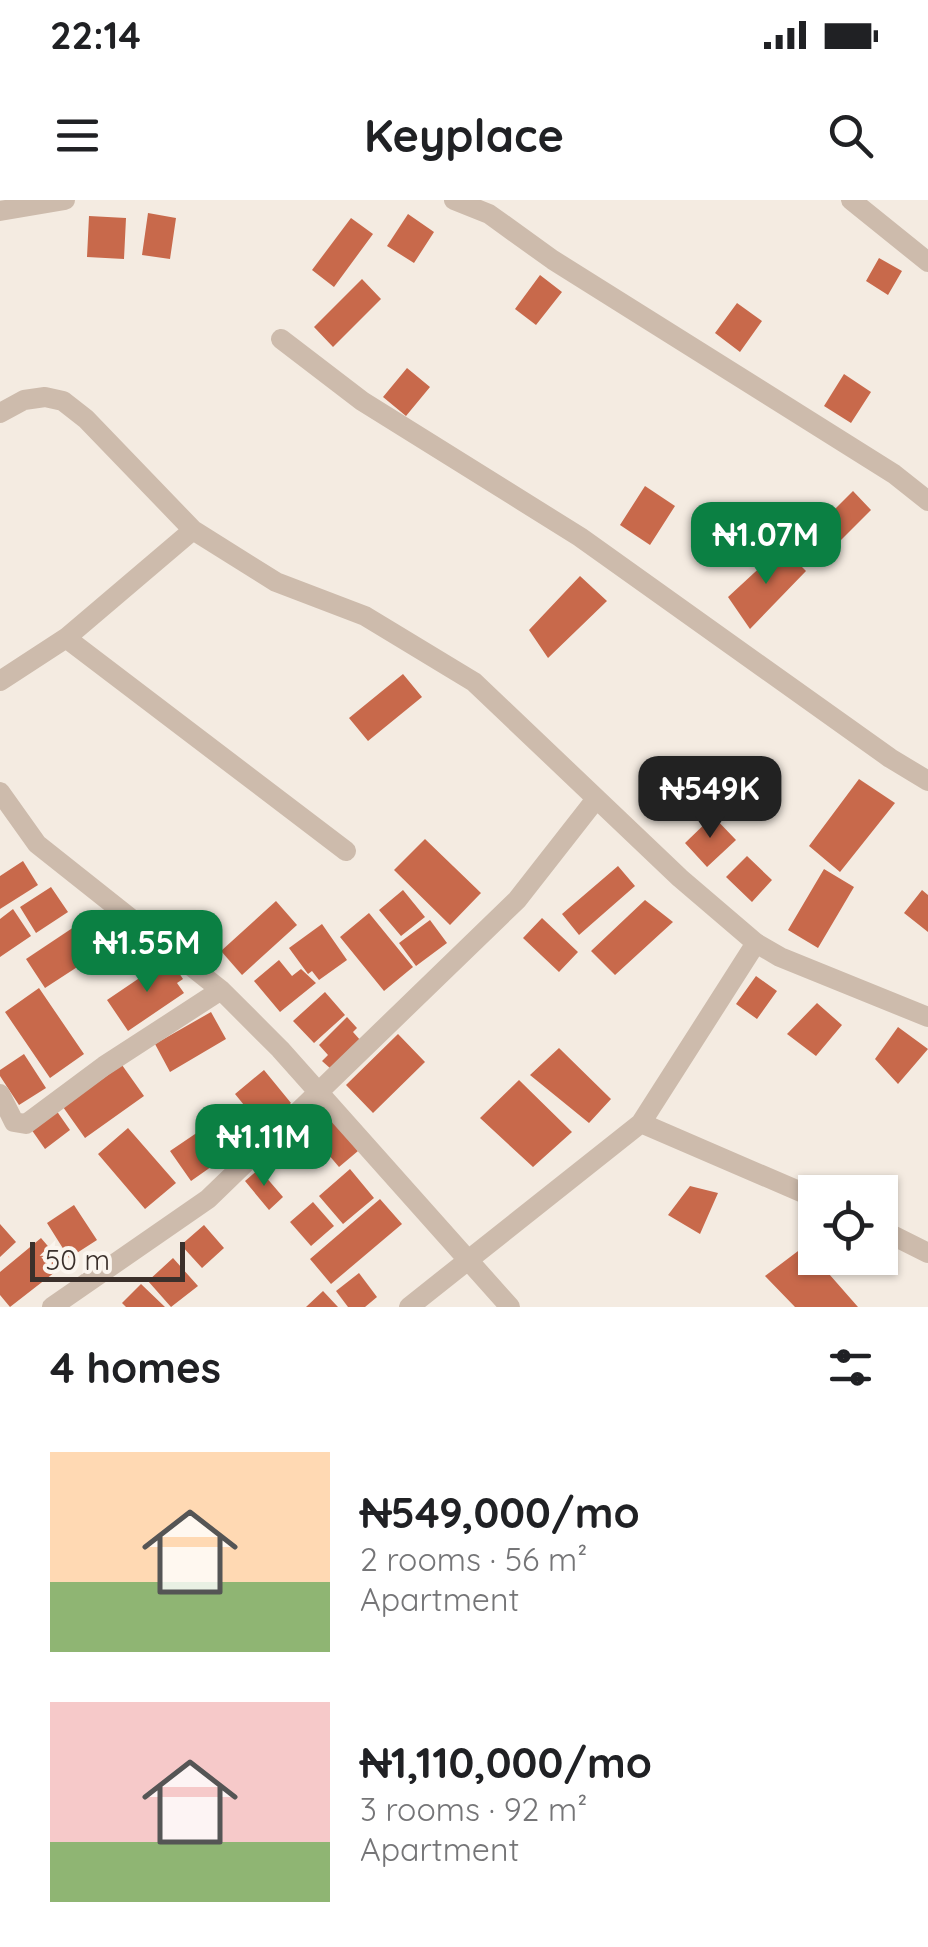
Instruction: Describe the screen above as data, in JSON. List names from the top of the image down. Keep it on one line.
{"scale_bar":"50 m","page":{"status":"22:14","header":"Keyplace","price":["₦1.07M","₦549K","₦1.55M","₦1.11M"],"scale":"50 m","heading":"4 homes","list":[{"name":"₦549,000/mo","note":"2 rooms · 56 m² · Apartment"},{"name":"₦1,110,000/mo","note":"3 rooms · 92 m² · Apartment"}]}}
